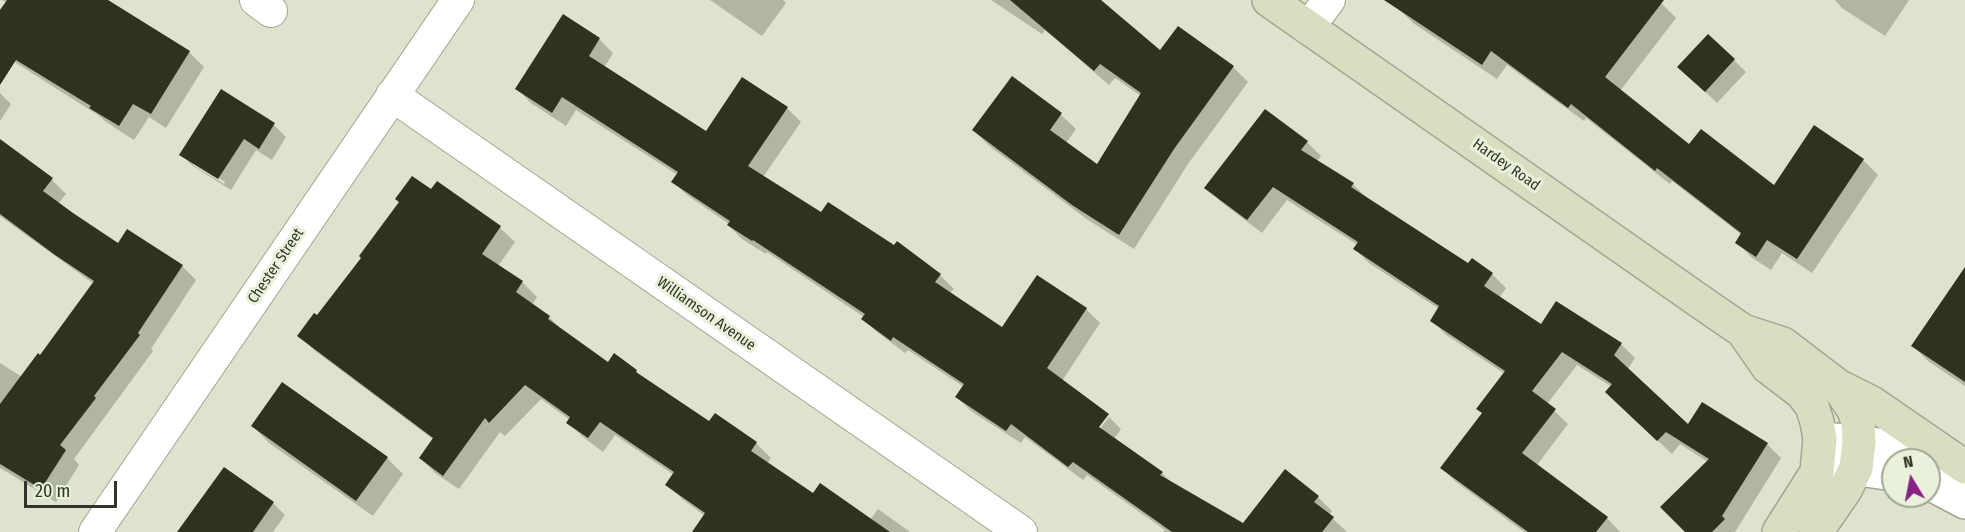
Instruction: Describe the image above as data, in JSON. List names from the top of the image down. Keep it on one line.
{"streets":{"main road":["Hardey Road"],"street":["Chester Street","Williamson Avenue"]},"crossings":[["Chester Street","Williamson Avenue"]],"scale_bar":"20 m","north":"top"}
